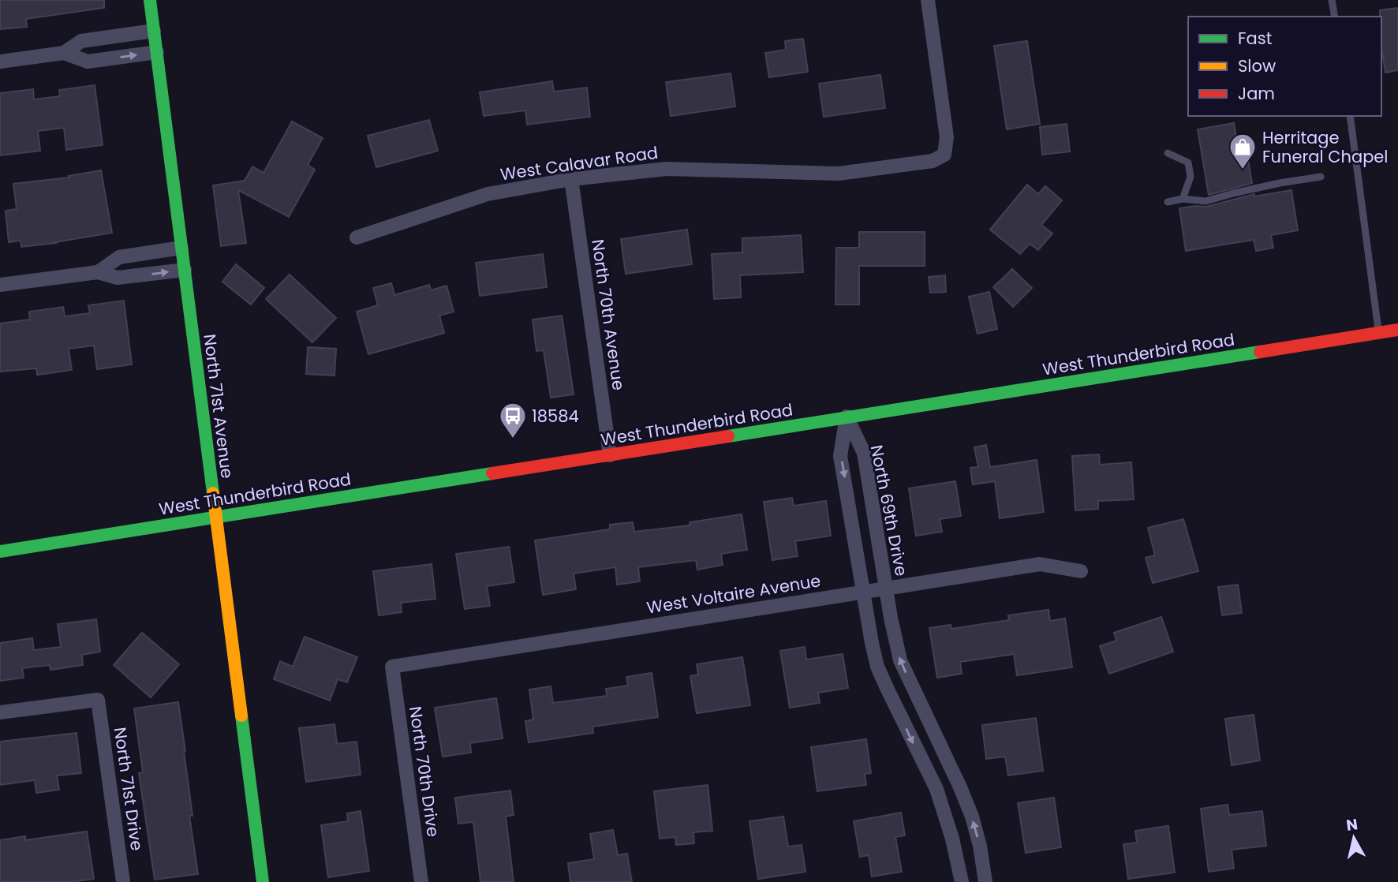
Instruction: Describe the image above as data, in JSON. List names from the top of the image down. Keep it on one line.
{"streets":{"main road":["West Thunderbird Road","North 71st Avenue"],"street":["West Calavar Road","North 70th Avenue","North 69th Drive","West Voltaire Avenue","North 70th Drive","North 71st Drive"]},"crossings":[["West Calavar Road","North 70th Avenue"],["North 70th Avenue","West Thunderbird Road"],["West Thunderbird Road","North 71st Avenue"],["West Thunderbird Road","North 69th Drive"],["North 69th Drive","West Voltaire Avenue"],["West Voltaire Avenue","North 70th Drive"]],"places":{"shop":["Herritage Funeral Chapel"],"bus stop":["18584"]},"legend":["Fast","Slow","Jam"],"north":"top"}
